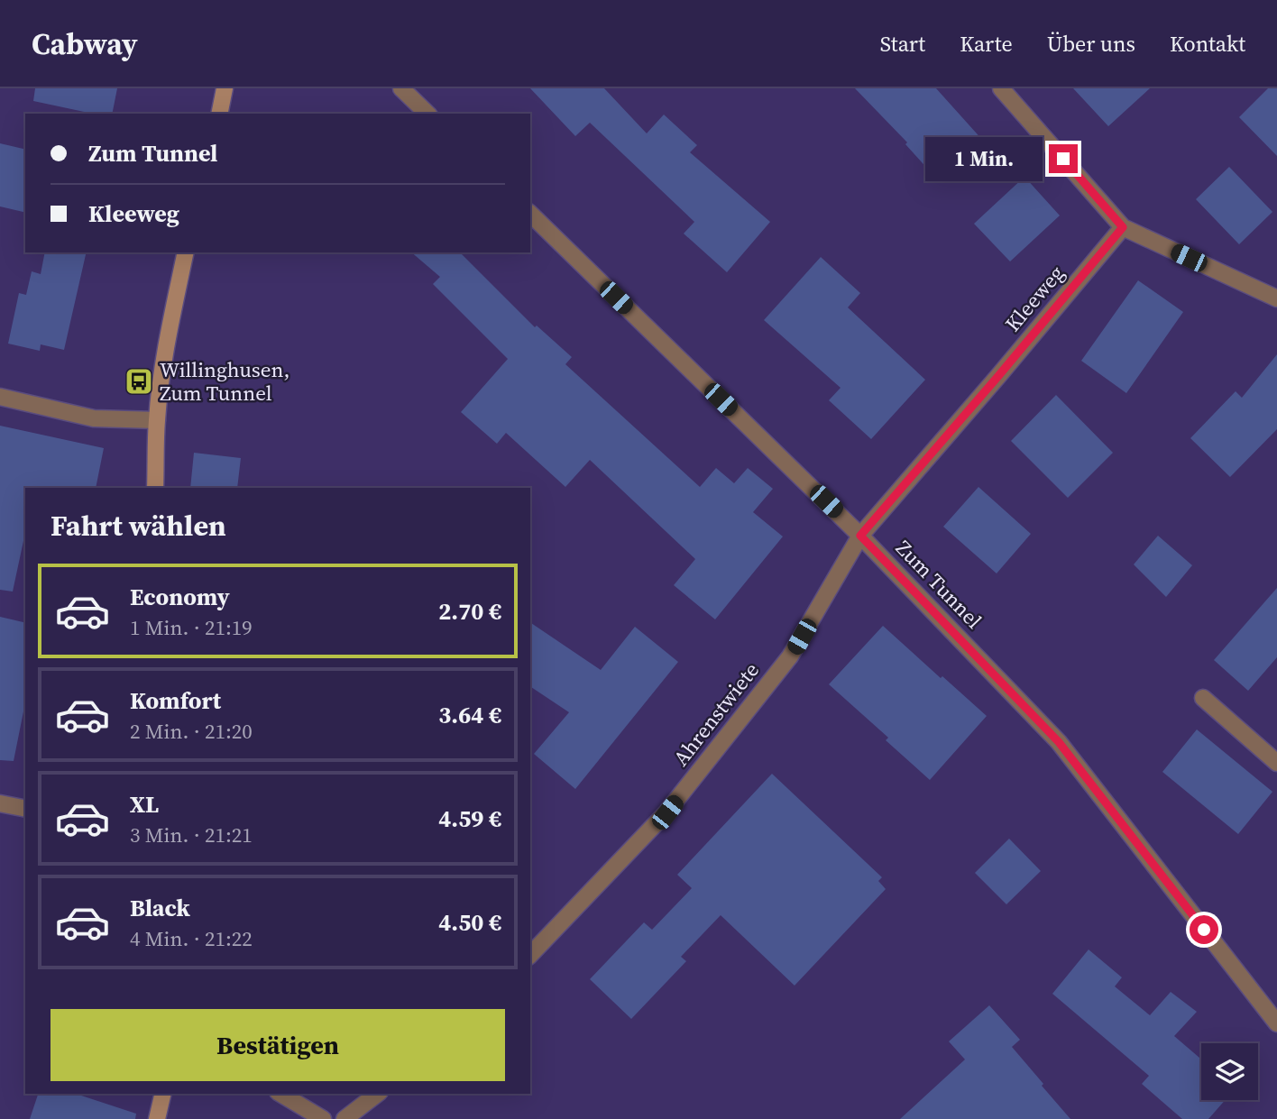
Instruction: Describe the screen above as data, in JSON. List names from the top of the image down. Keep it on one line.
{"streets":{"street":["Kleeweg","Zum Tunnel","Ahrenstwiete"]},"crossings":[["Kleeweg","Zum Tunnel"],["Kleeweg","Ahrenstwiete"],["Zum Tunnel","Ahrenstwiete"]],"places":{"bus stop":["Willinghusen, Zum Tunnel"]},"page":{"header":"Cabway","nav":["Start","Karte","Über uns","Kontakt"],"banner":["Zum Tunnel","Kleeweg"],"bubble":"1 Min.","heading":"Fahrt wählen","list":[{"name":"Economy","note":"1 Min. · 21:19","value":"2.70 €"},{"name":"Komfort","note":"2 Min. · 21:20","value":"3.64 €"},{"name":"XL","note":"3 Min. · 21:21","value":"4.59 €"},{"name":"Black","note":"4 Min. · 21:22","value":"4.50 €"}],"buttons":"Bestätigen"}}
